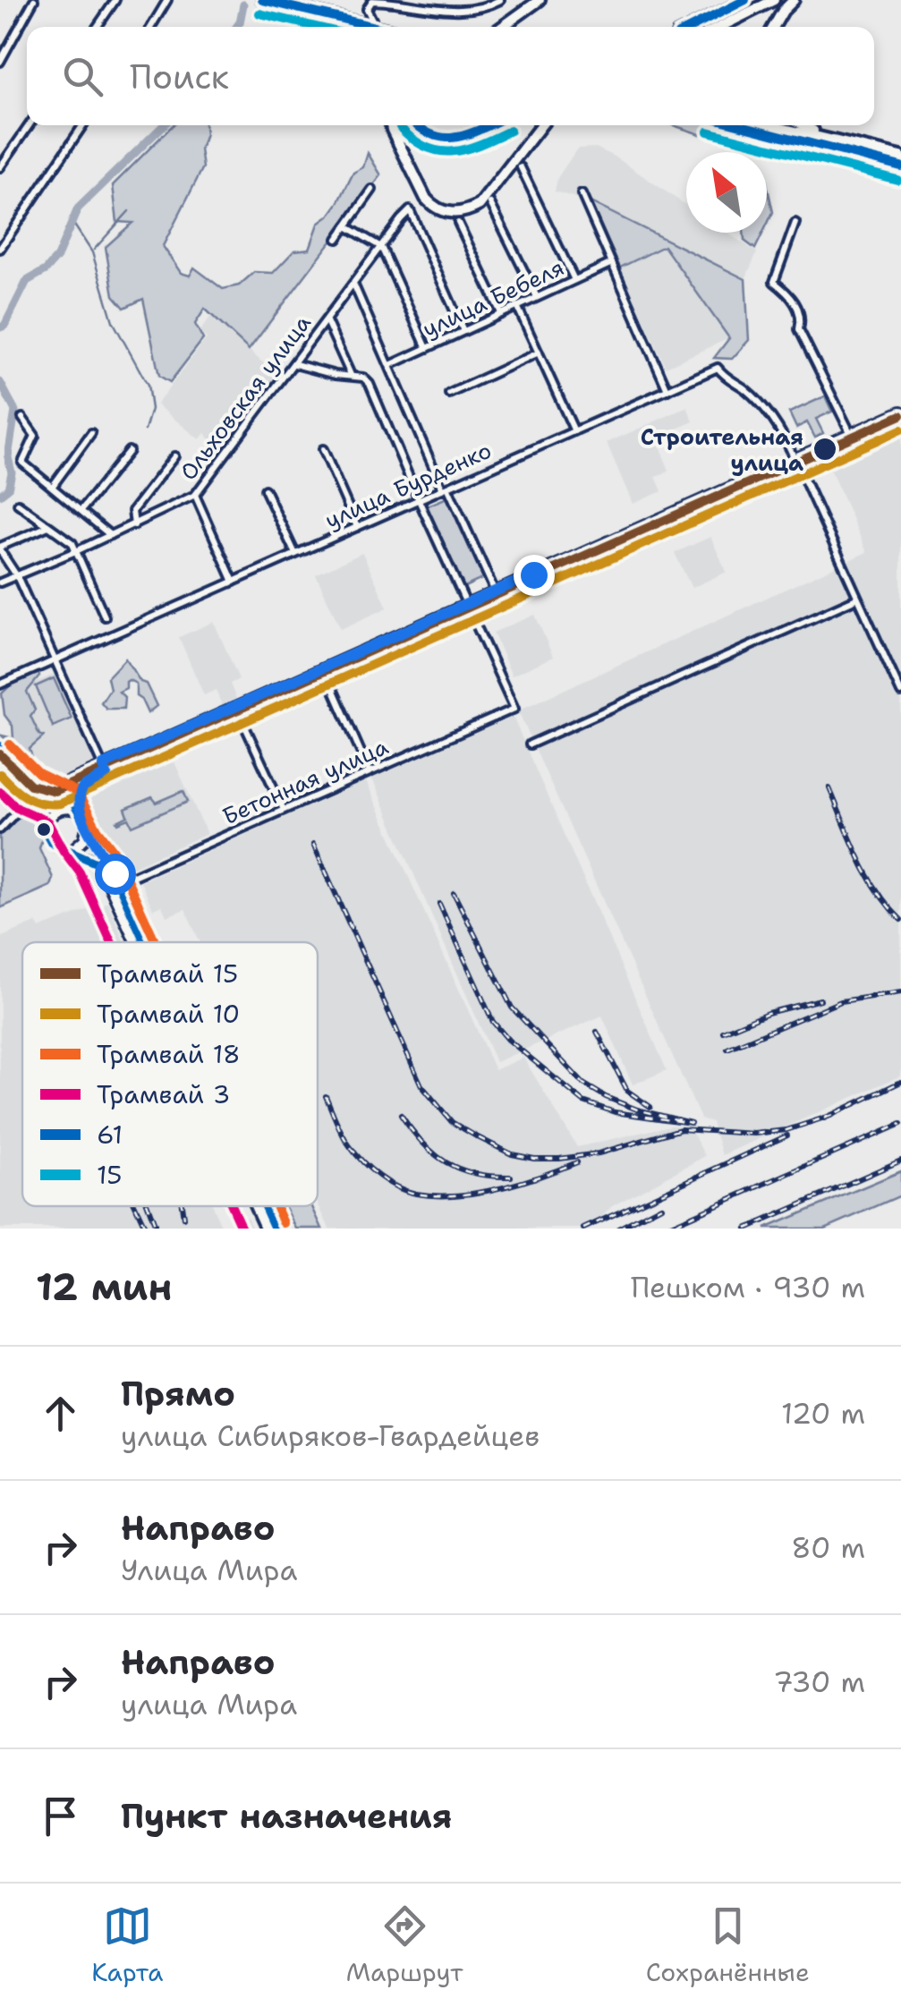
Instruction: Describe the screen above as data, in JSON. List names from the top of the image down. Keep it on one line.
{"streets":{"street":["улица Бебеля","Ольховская улица","улица Бурденко","Бетонная улица"]},"crossings":[["улица Бебеля","Ольховская улица"]],"places":["Строительная улица"],"lines":["transit line 61","transit line 15","tram line 15","tram line 10","tram line 18","tram line 3"],"legend":["Трамвай 15","Трамвай 10","Трамвай 18","Трамвай 3","61","15"],"north":"top left","page":{"search":"Поиск","heading":["12 мин","Пешком · 930 m"],"list":[["Прямо","улица Сибиряков-Гвардейцев","120 m"],["Направо","Улица Мира","80 m"],["Направо","улица Мира","730 m"],"Пункт назначения"],"nav":["Карта","Маршрут","Сохранённые"]}}
